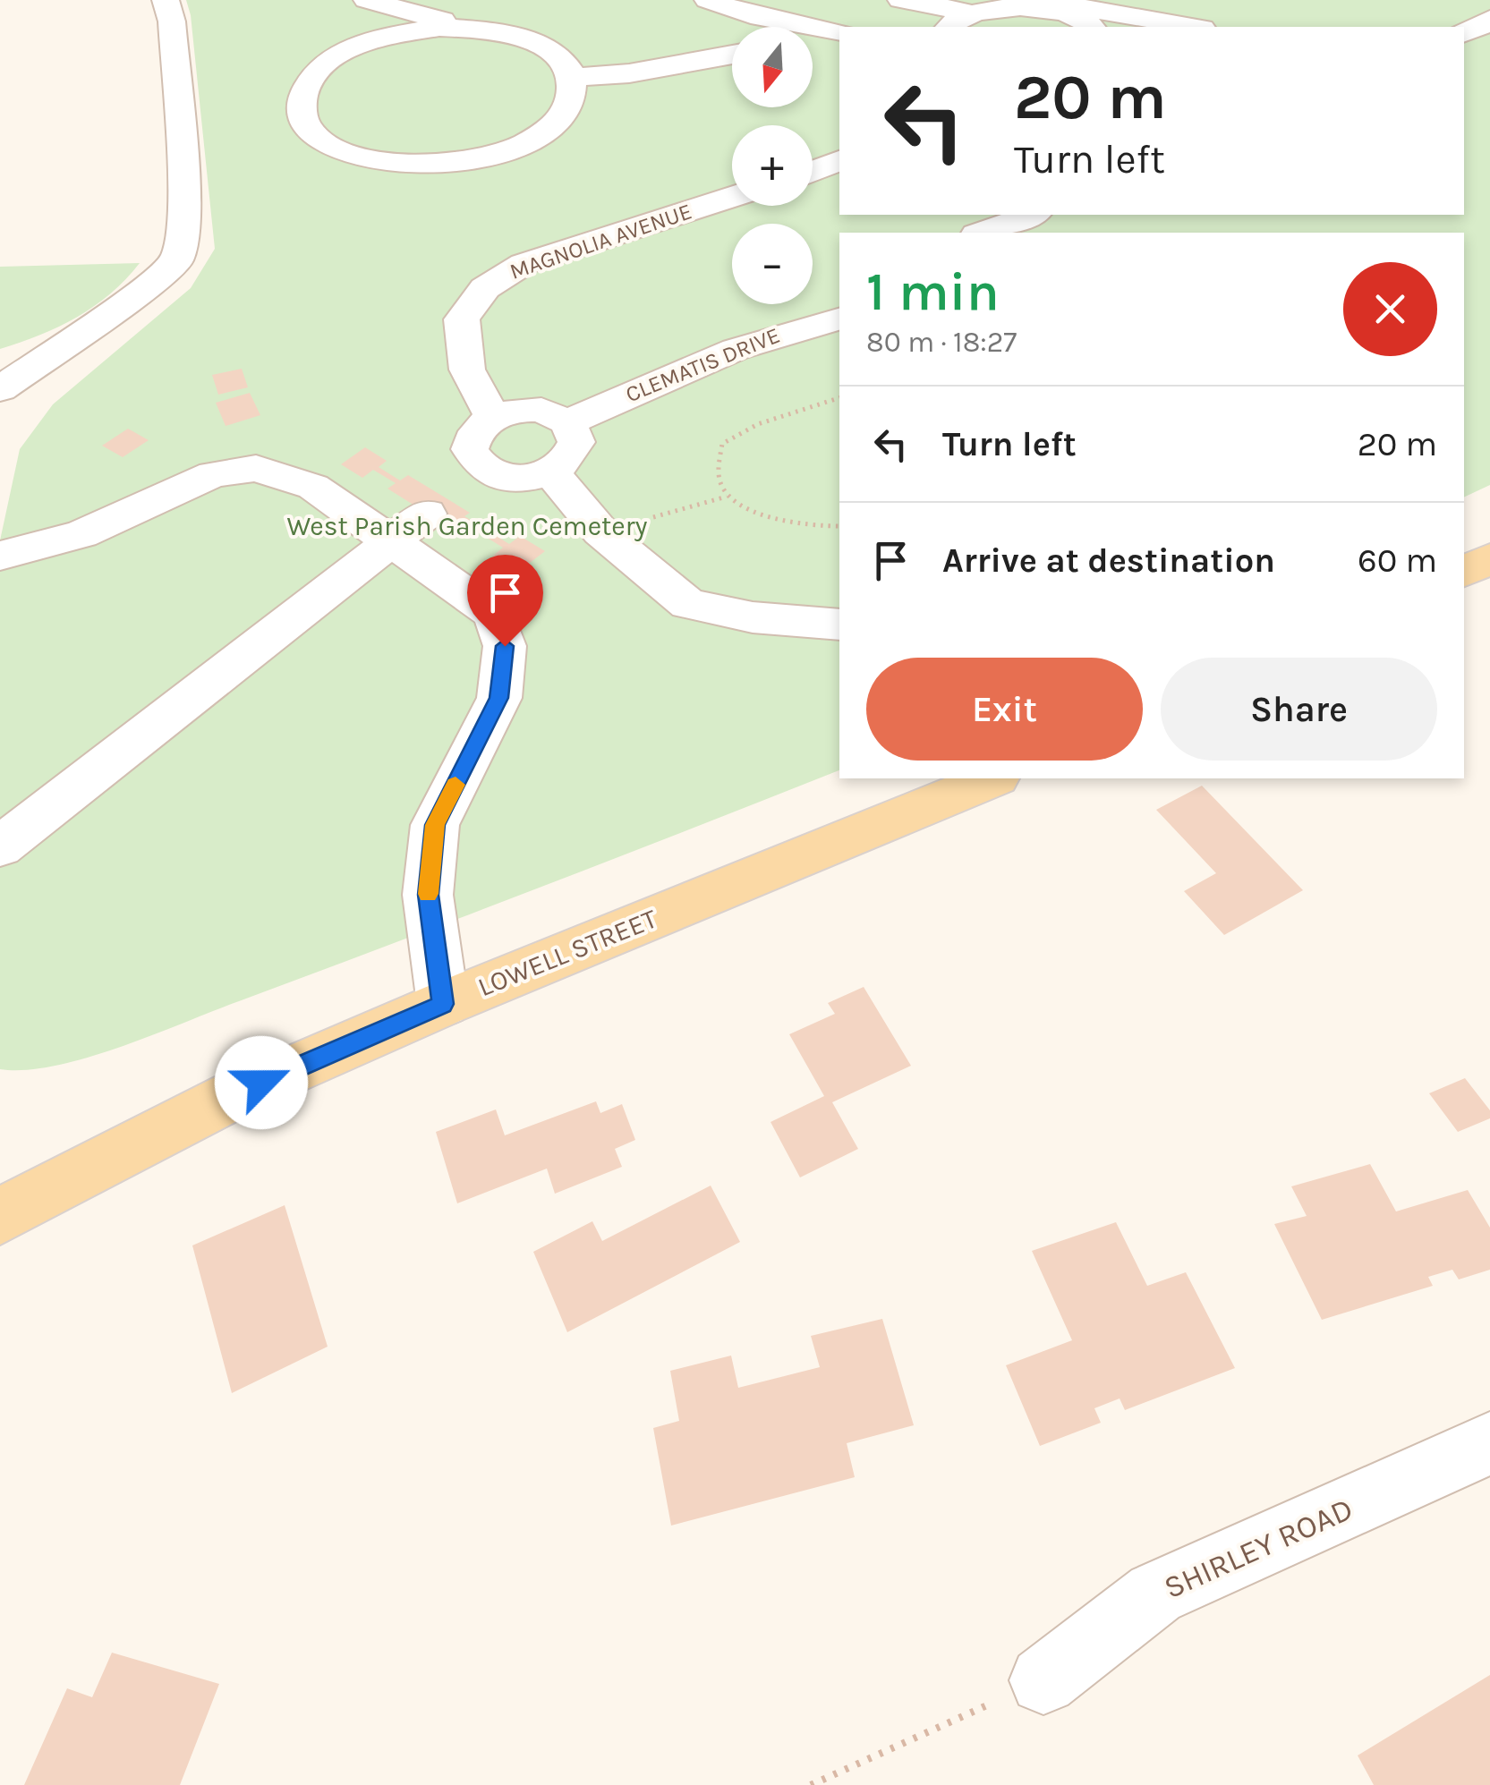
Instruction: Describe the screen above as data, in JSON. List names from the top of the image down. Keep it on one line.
{"streets":{"main road":["LOWELL STREET"],"street":["MAGNOLIA AVENUE","CLEMATIS DRIVE","SHIRLEY ROAD"]},"crossings":[["MAGNOLIA AVENUE","CLEMATIS DRIVE"]],"parks":["West Parish Garden Cemetery"],"north":"bottom","page":{"map_buttons":["+","−"],"turn":["20 m","Turn left"],"heading":["1 min","80 m · 18:27"],"list":[{"name":"Turn left","value":"20 m"},{"name":"Arrive at destination","value":"60 m"}],"buttons":["Exit","Share"]}}
